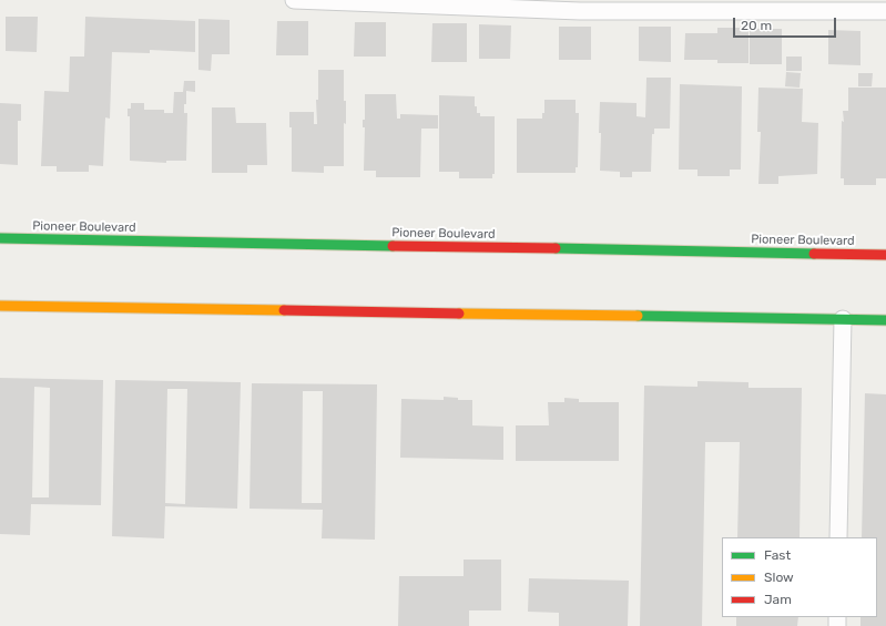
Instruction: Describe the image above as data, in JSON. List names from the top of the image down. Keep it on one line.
{"streets":{"main road":["Pioneer Boulevard"]},"legend":["Fast","Slow","Jam"],"scale_bar":"20 m"}
